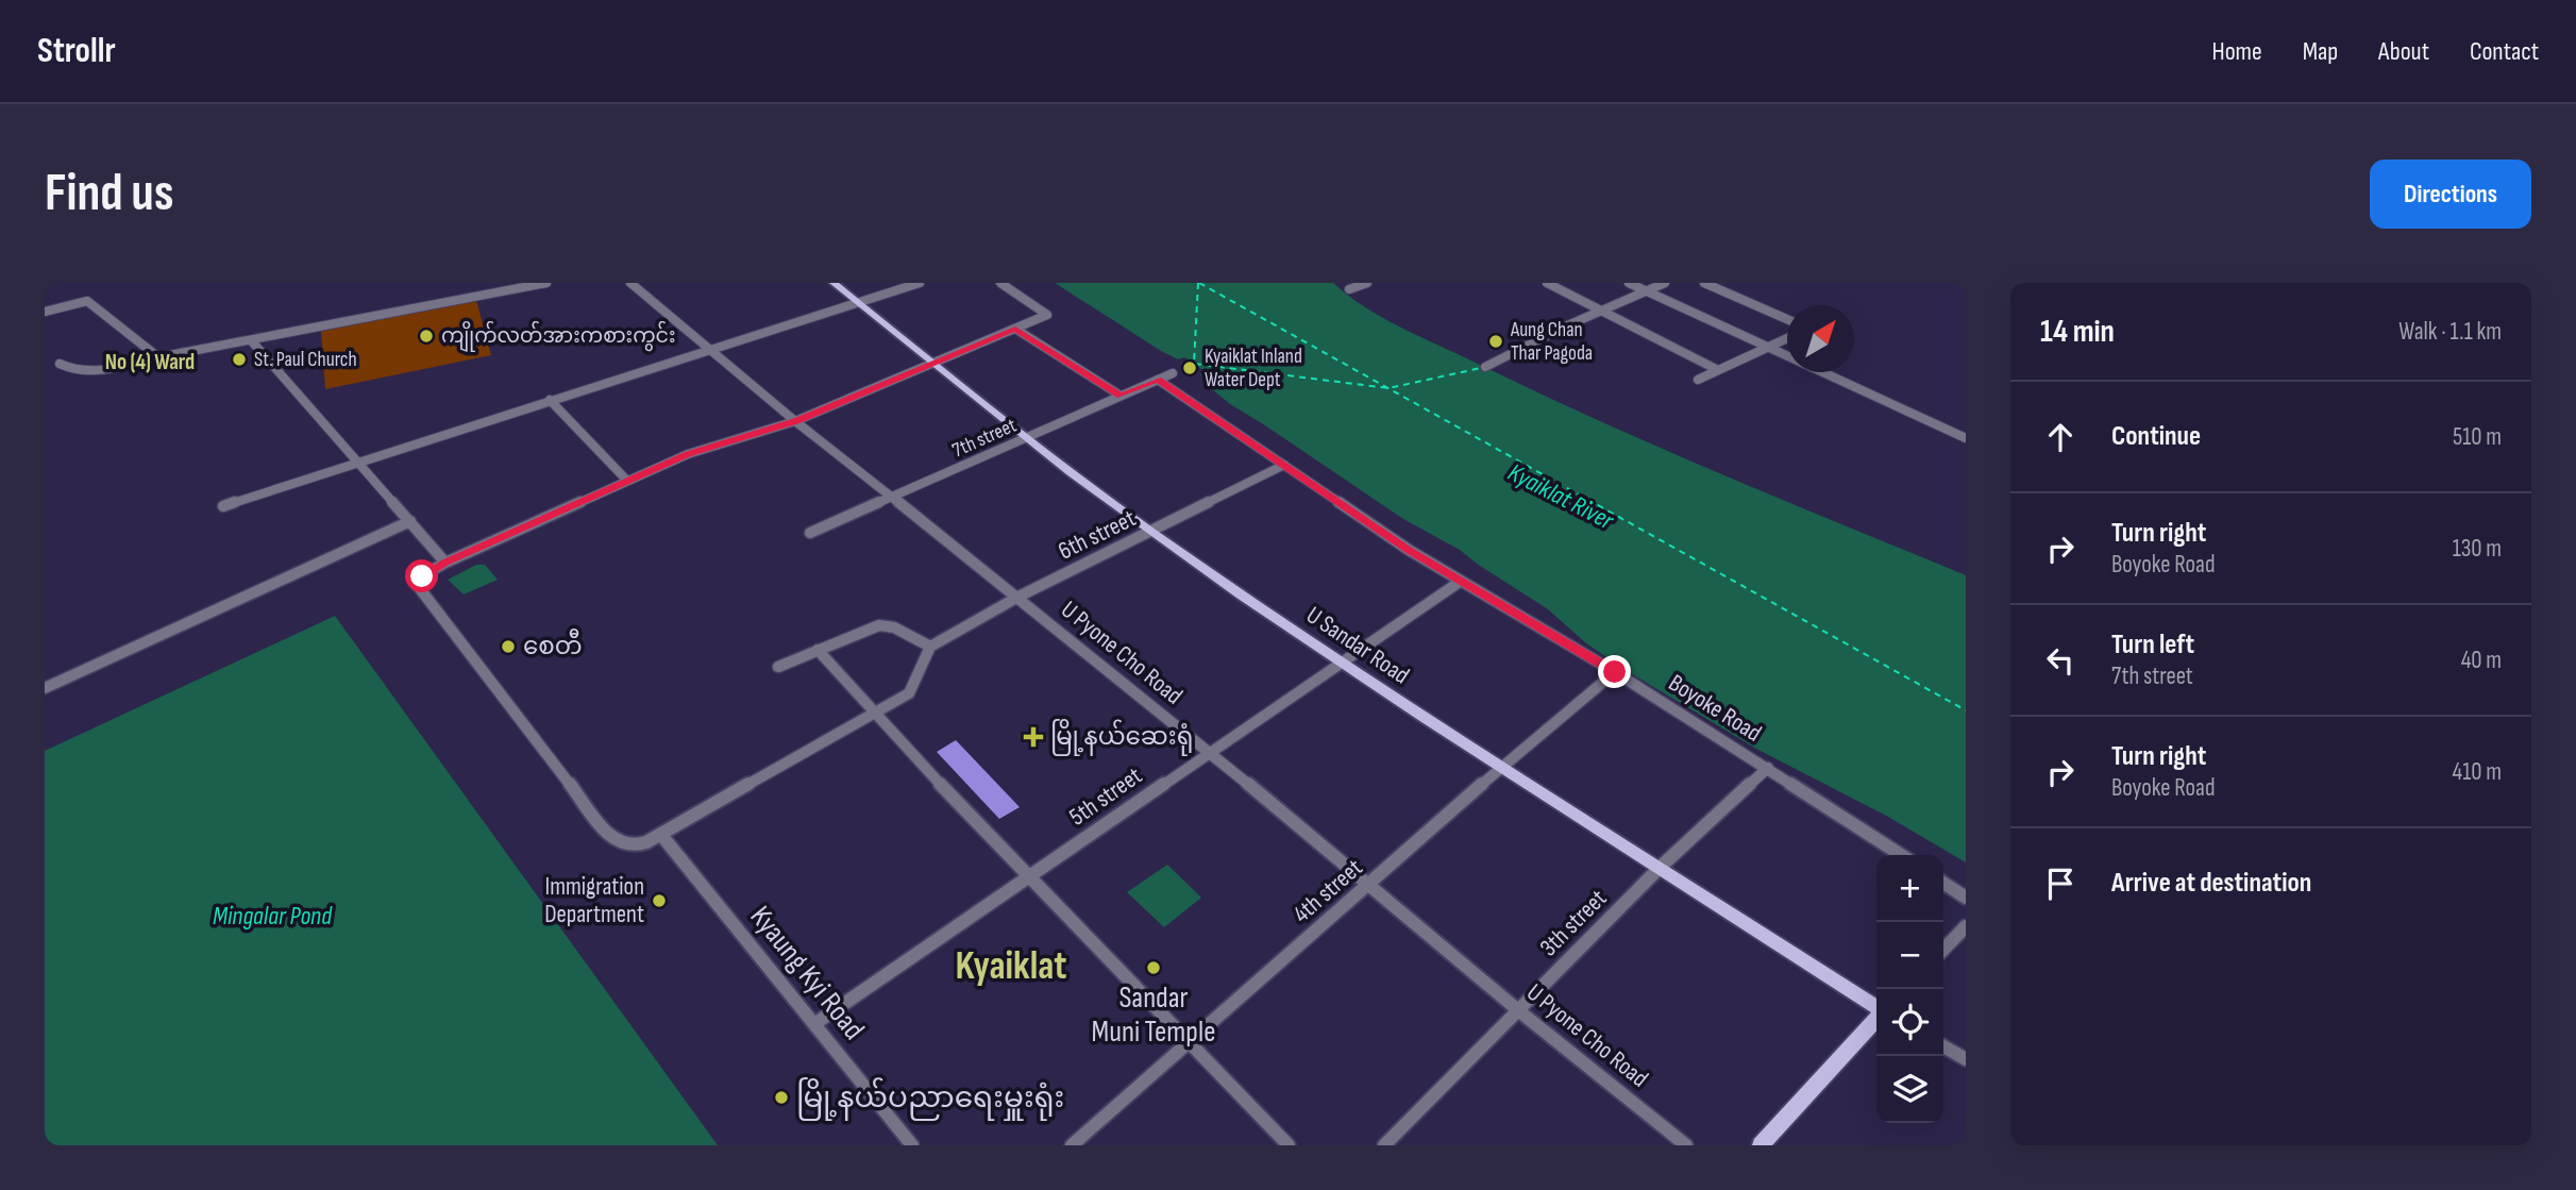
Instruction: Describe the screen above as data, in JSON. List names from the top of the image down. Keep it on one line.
{"streets":{"main road":["U Sandar Road"],"street":["7th street","6th street","U Pyone Cho Road","Boyoke Road","5th street","4th street","3th street","Kyaung Kyi Road"]},"crossings":[["7th street","U Sandar Road"],["7th street","U Pyone Cho Road"],["7th street","Boyoke Road"],["6th street","U Sandar Road"],["6th street","U Pyone Cho Road"],["6th street","Boyoke Road"],["U Sandar Road","5th street"],["U Sandar Road","4th street"],["U Sandar Road","3th street"],["U Pyone Cho Road","5th street"],["U Pyone Cho Road","4th street"],["U Pyone Cho Road","3th street"],["Boyoke Road","5th street"],["Boyoke Road","4th street"],["Boyoke Road","3th street"],["5th street","Kyaung Kyi Road"]],"districts":["No (4) Ward","Kyaiklat"],"water":["Kyaiklat River","Mingalar Pond"],"places":{"other":["ကျိုက်လတ်အားကစားကွင်း","Aung Chan Thar Pagoda","St. Paul Church","Kyaiklat Inland Water Dept","စေတီ","Immigration Department","Sandar Muni Temple","မြို့နယ်ပညာရေးမှူးရုံး"],"health":["မြို့နယ်ဆေးရုံ"]},"north":"top right","page":{"header":"Strollr","nav":["Home","Map","About","Contact"],"buttons":"Directions","title":"Find us","heading":["14 min","Walk · 1.1 km"],"list":[["Continue","510 m"],["Turn right","Boyoke Road","130 m"],["Turn left","7th street","40 m"],["Turn right","Boyoke Road","410 m"],"Arrive at destination"],"map_buttons":["+","−"]}}
